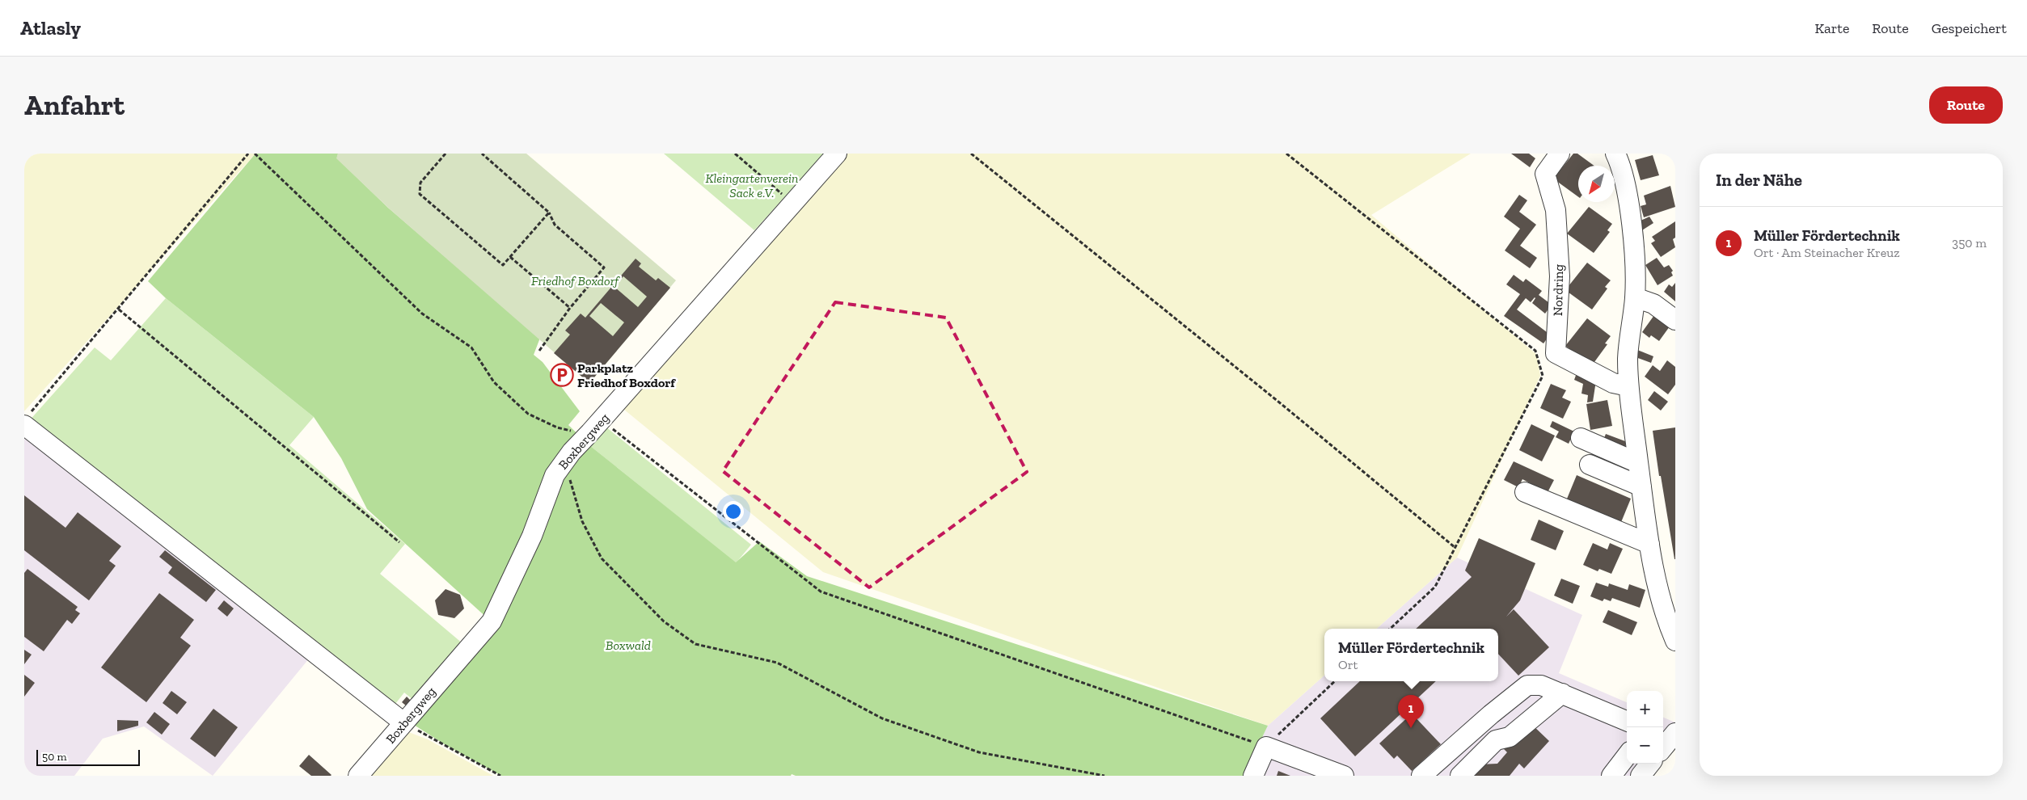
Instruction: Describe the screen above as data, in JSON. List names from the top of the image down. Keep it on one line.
{"streets":{"street":["Nordring","Boxbergweg"]},"parks":["Kleingartenverein Sack e.V.","Friedhof Boxdorf","Boxwald"],"places":{"parking":["Parkplatz Friedhof Boxdorf"]},"scale_bar":"50 m","north":"bottom left","page":{"header":"Atlasly","nav":["Karte","Route","Gespeichert"],"buttons":"Route","title":"Anfahrt","heading":"In der Nähe","list":[{"mark":"1","name":"Müller Fördertechnik","note":"Ort · Am Steinacher Kreuz","value":"350 m"}],"popup":["Müller Fördertechnik","Ort"],"map_buttons":["+","−"],"pins":"1","scale":"50 m"}}
